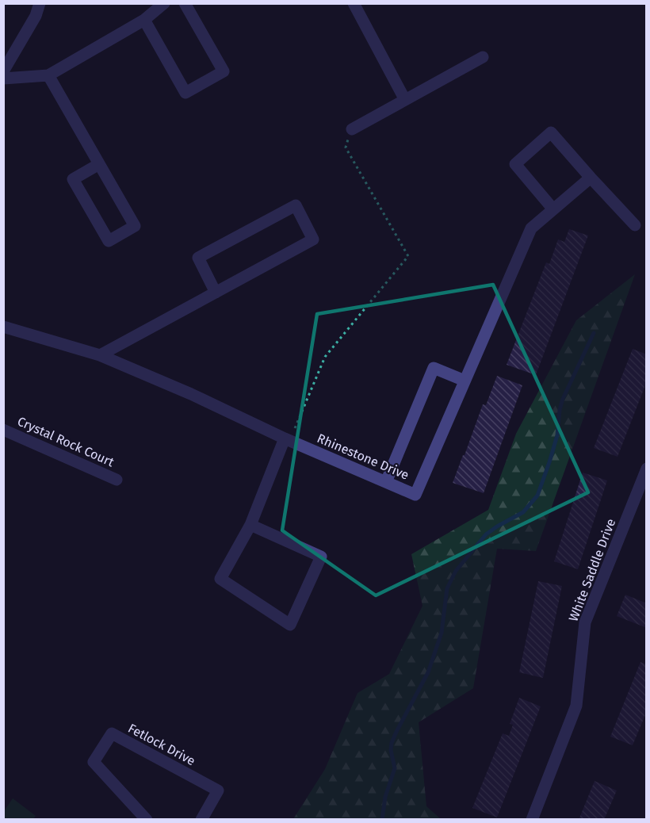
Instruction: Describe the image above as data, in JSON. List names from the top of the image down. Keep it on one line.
{"streets":{"street":["Crystal Rock Court","Rhinestone Drive","White Saddle Drive","Fetlock Drive"]}}
